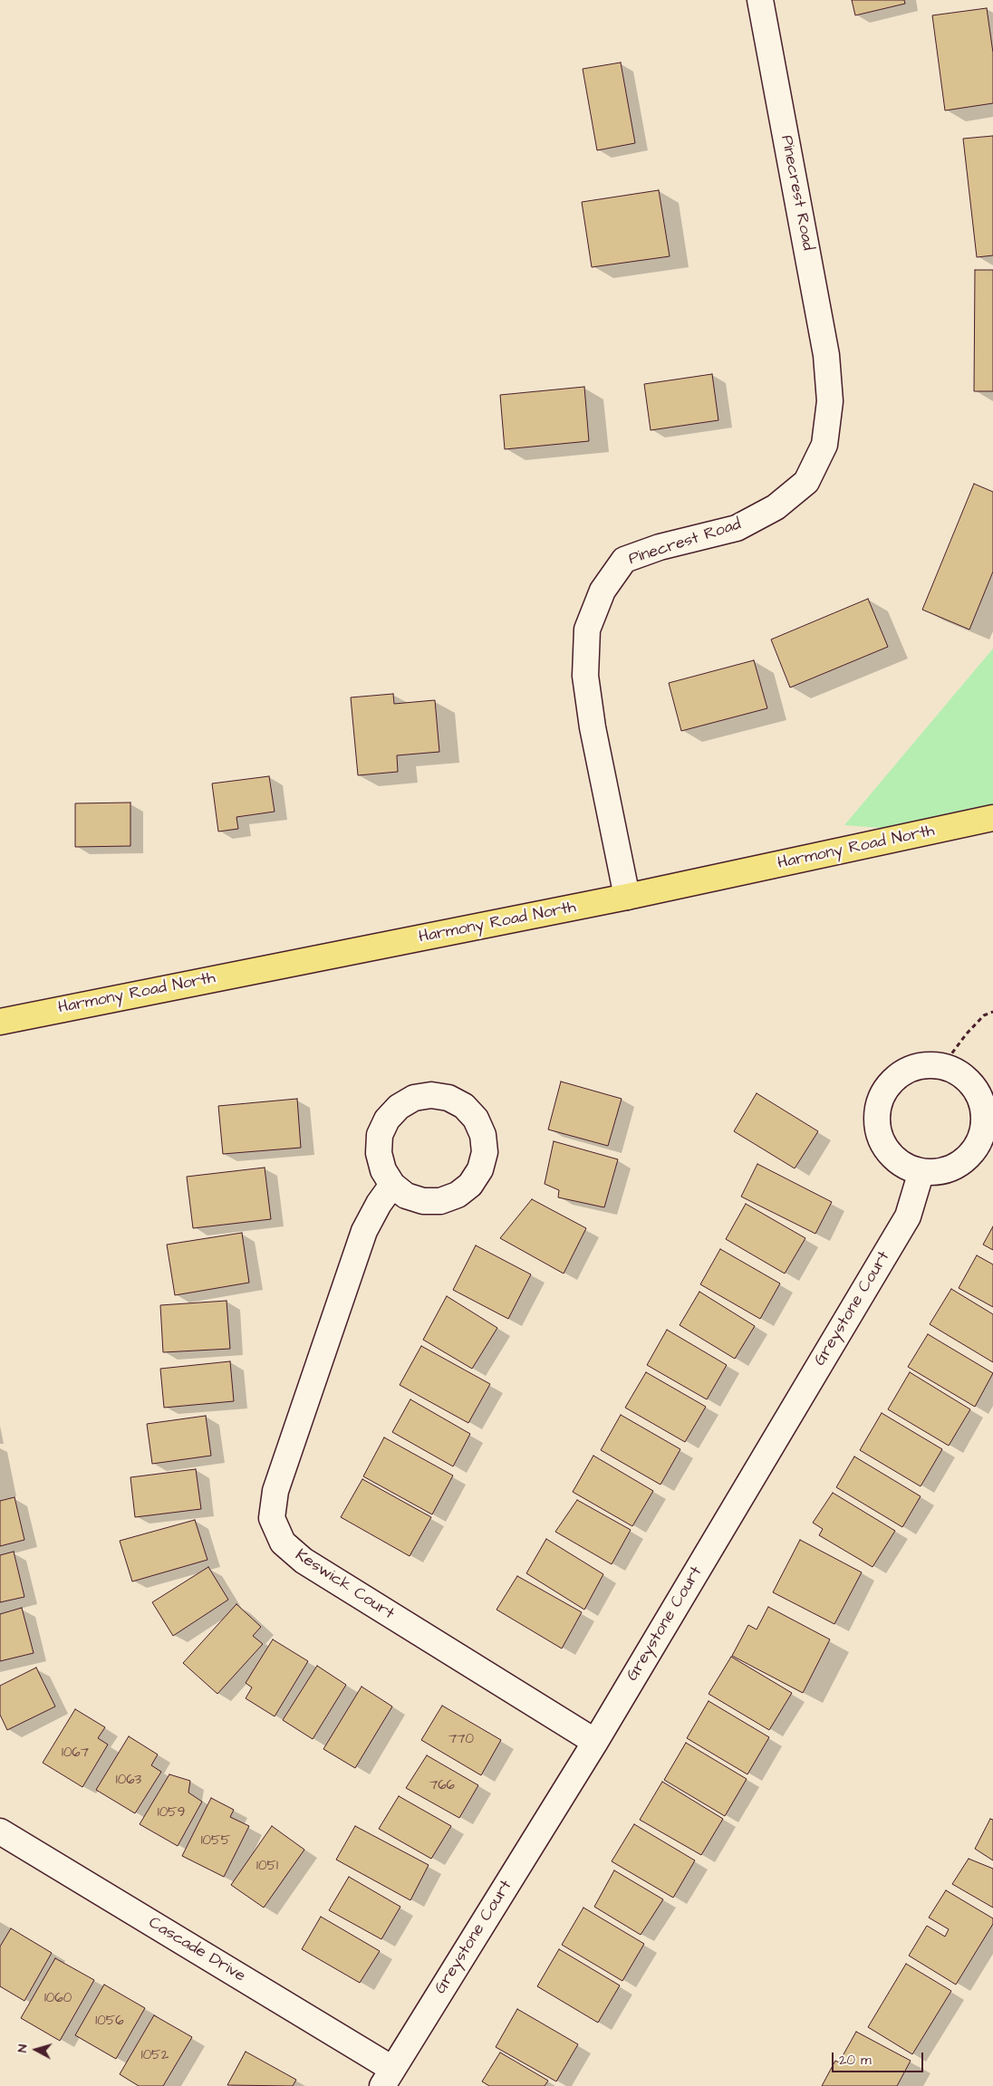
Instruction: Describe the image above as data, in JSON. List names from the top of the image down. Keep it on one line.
{"streets":{"main road":["Harmony Road North"],"street":["Pinecrest Road","Greystone Court","Keswick Court","Cascade Drive"]},"crossings":[["Pinecrest Road","Harmony Road North"],["Greystone Court","Keswick Court"],["Greystone Court","Cascade Drive"]],"house_numbers":["770","1067","1063","766","1059","1055","1051","1060","1056","1052"],"scale_bar":"20 m","north":"left"}
